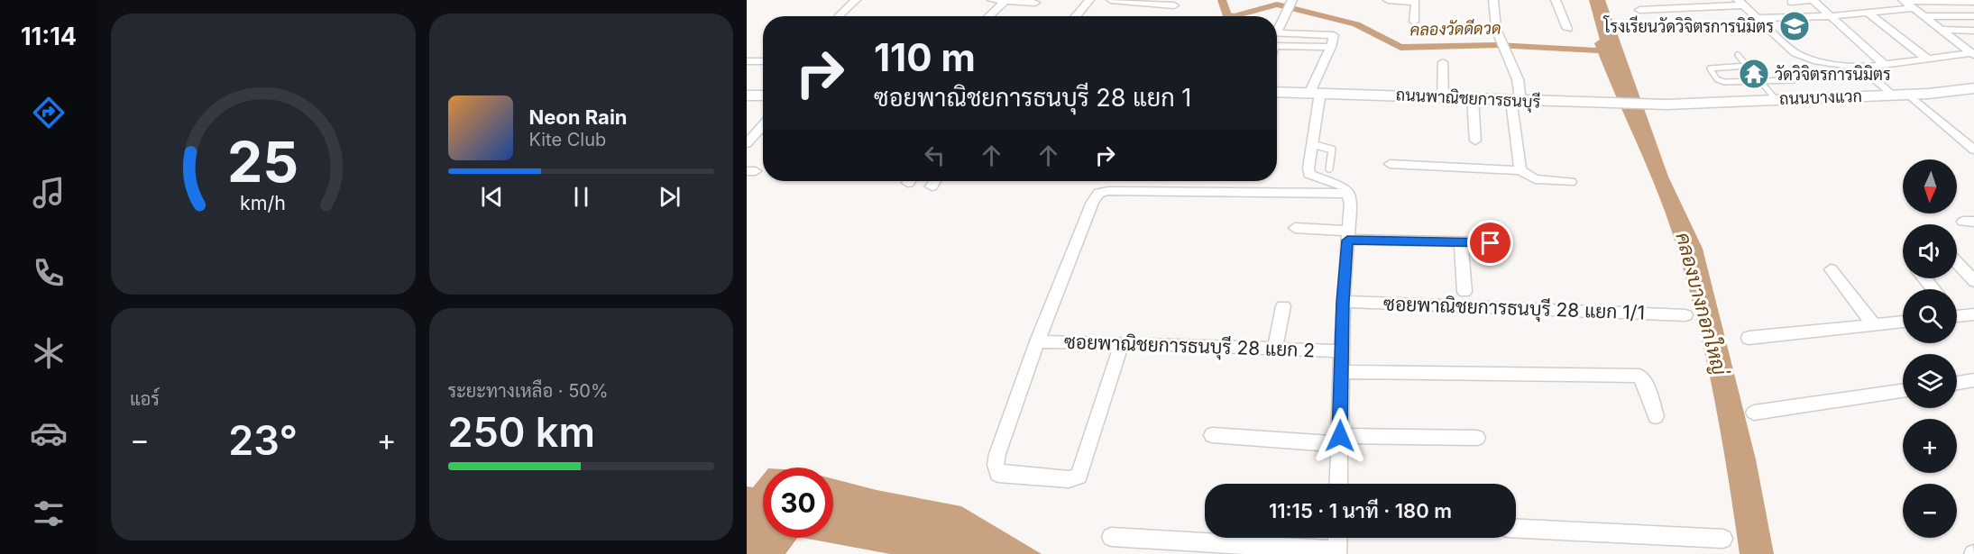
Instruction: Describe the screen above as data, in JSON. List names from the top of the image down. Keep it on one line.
{"streets":{"main road":["ถนนบางแวก","ถนนพาณิชยการธนบุรี"],"street":["ซอยพาณิชยการธนบุรี 28 แยก 1/1","ซอยพาณิชยการธนบุรี 28 แยก 2"]},"crossings":[["ถนนบางแวก","ถนนพาณิชยการธนบุรี"]],"water":["คลองวัดดีดวด","คลองบางกอกใหญ่"],"places":{"school or university":["โรงเรียนวัดวิจิตรการนิมิตร"],"temple":["วัดวิจิตรการนิมิตร"]},"north":"bottom","page":{"tabs":"11:14","turn":["110 m","ซอยพาณิชยการธนบุรี 28 แยก 1"],"song":["Neon Rain","Kite Club"],"map_buttons":["+","−"],"tile":["แอร์",["ระยะทางเหลือ · 50%","250 km"]],"heat":["−","23°","+"],"limit":"30","trip":"11:15 · 1 นาที · 180 m","gauge":["25","km/h"]}}
